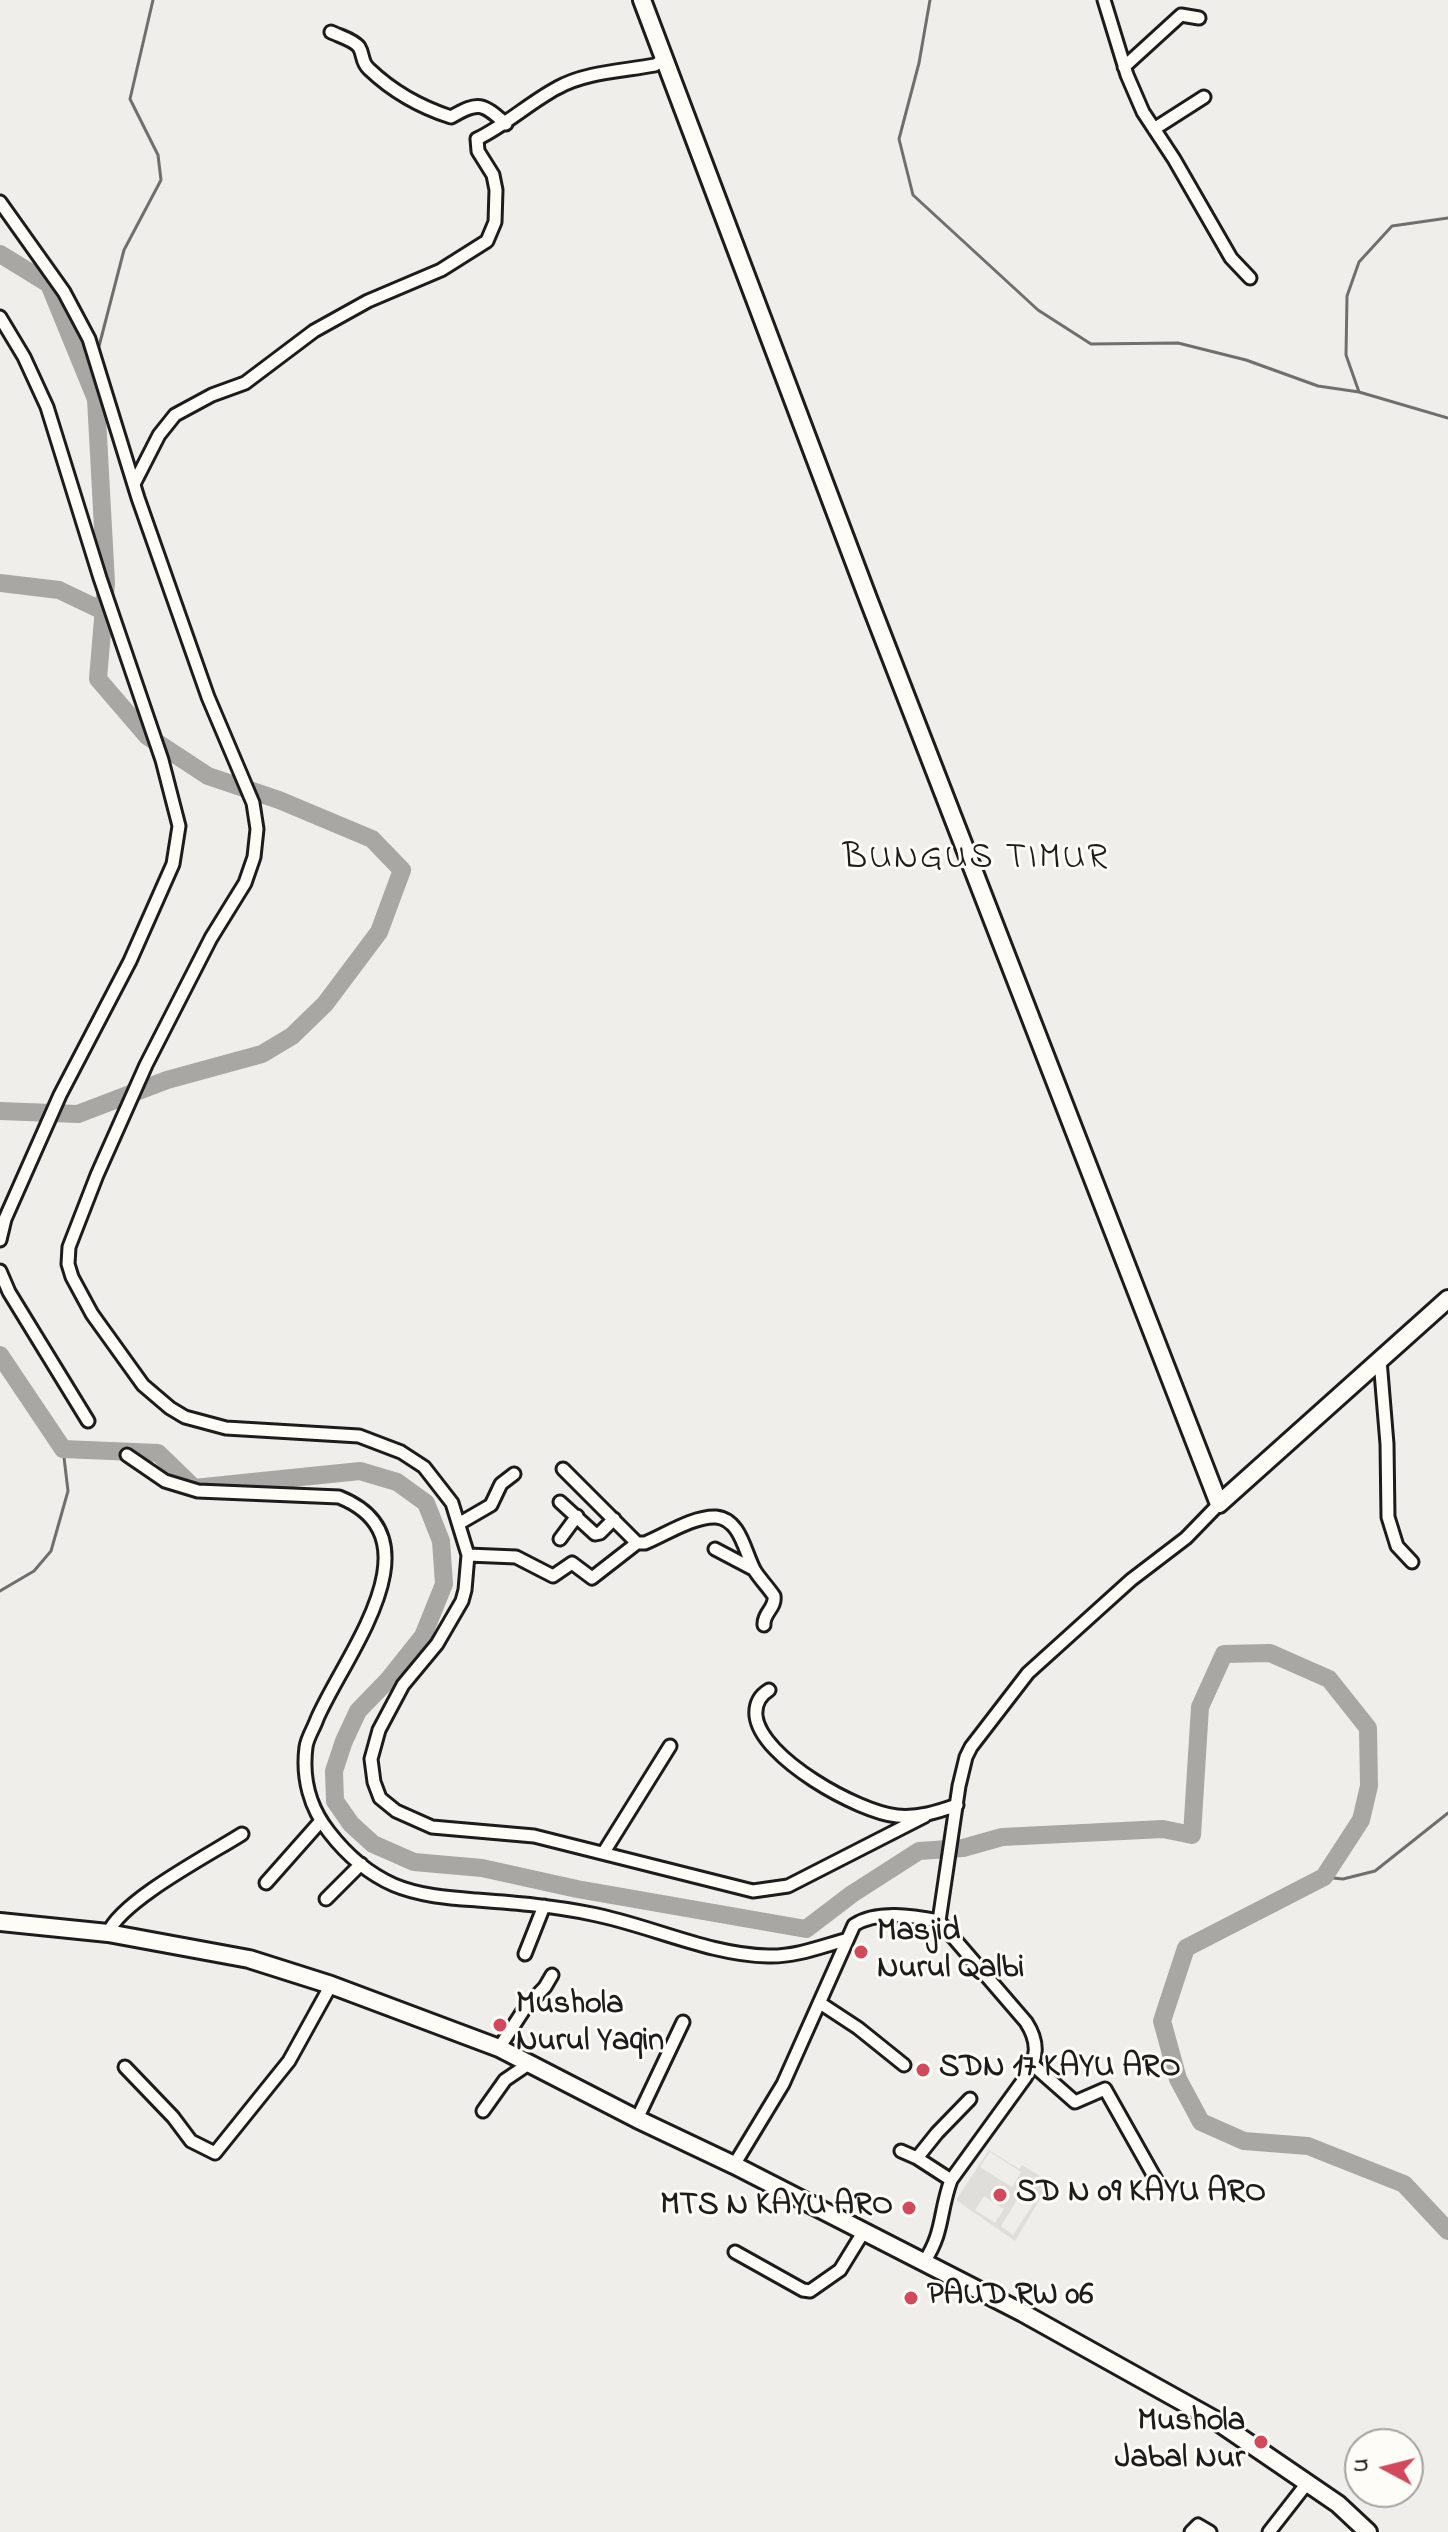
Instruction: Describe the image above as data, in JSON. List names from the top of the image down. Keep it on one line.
{"districts":["BUNGUS TIMUR"],"places":["Masjid Nurul Qalbi","Mushola Nurul Yaqin","SDN 17 KAYU ARO","SD N 09 KAYU ARO","MTS N KAYU ARO","PAUD RW 06","Mushola Jabal Nur"],"north":"left"}
